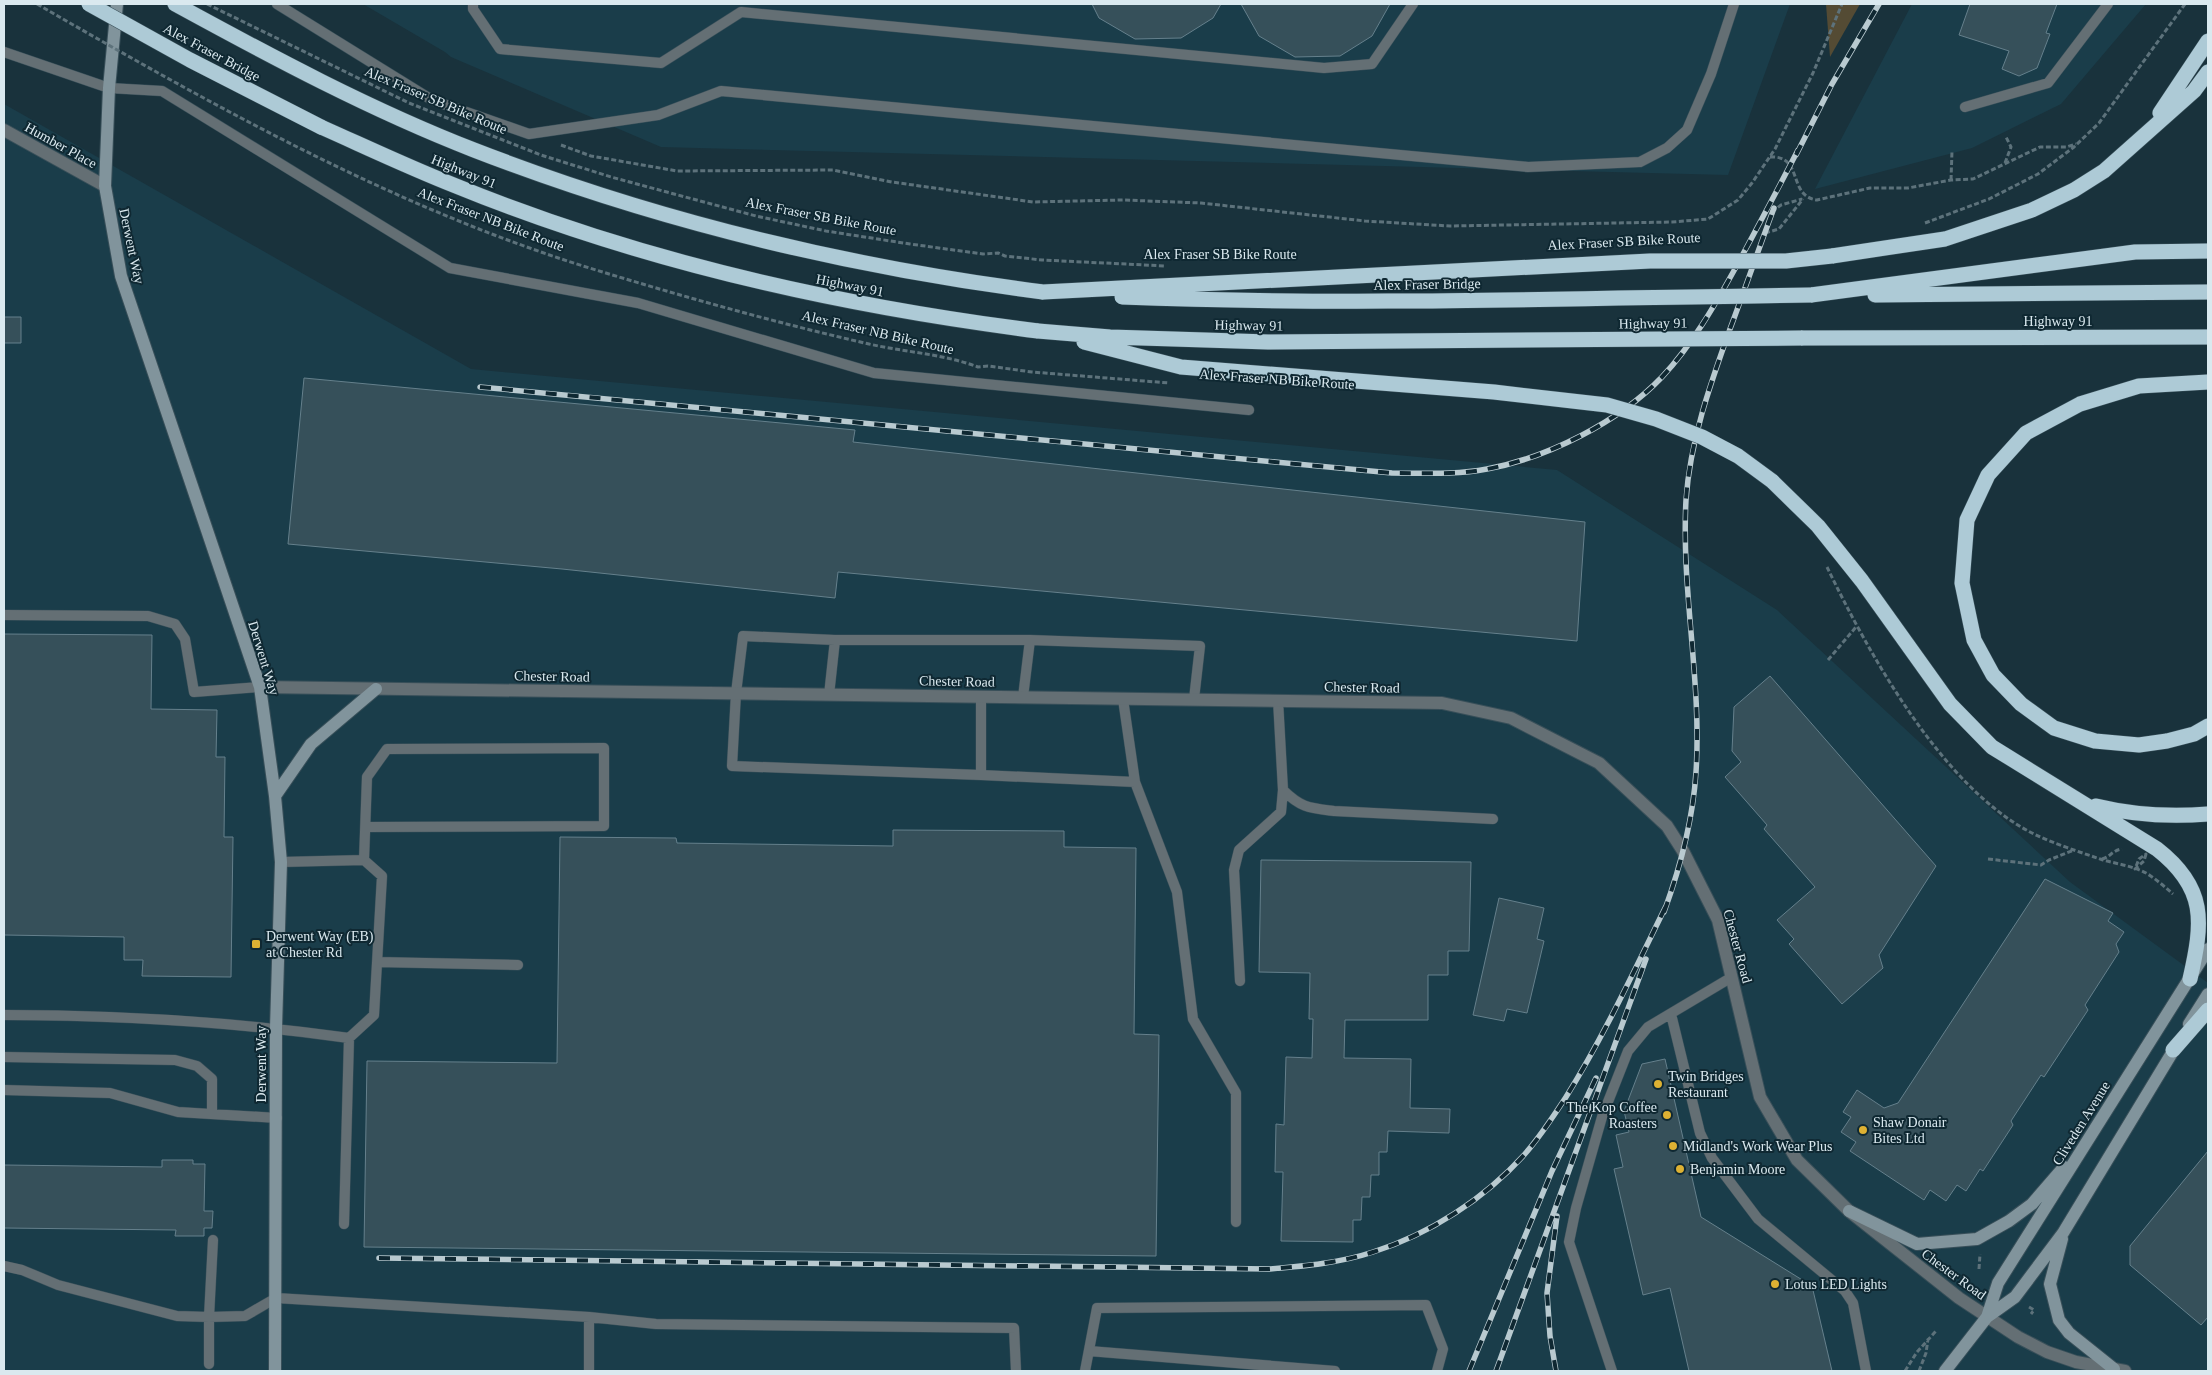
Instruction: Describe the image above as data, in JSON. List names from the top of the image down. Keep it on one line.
{"streets":{"highway":["Alex Fraser Bridge","Highway 91"],"street":["Humber Place","Derwent Way","Chester Road","Cliveden Avenue"],"path":["Alex Fraser SB Bike Route","Alex Fraser NB Bike Route"]},"crossings":[["Alex Fraser Bridge","Highway 91"],["Humber Place","Derwent Way"],["Derwent Way","Chester Road"],["Chester Road","Cliveden Avenue"]],"places":{"transit":["Derwent Way (EB) at Chester Rd"],"other":["Twin Bridges Restaurant","The Kop Coffee Roasters","Shaw Donair Bites Ltd","Midland's Work Wear Plus","Benjamin Moore","Lotus LED Lights"]}}
